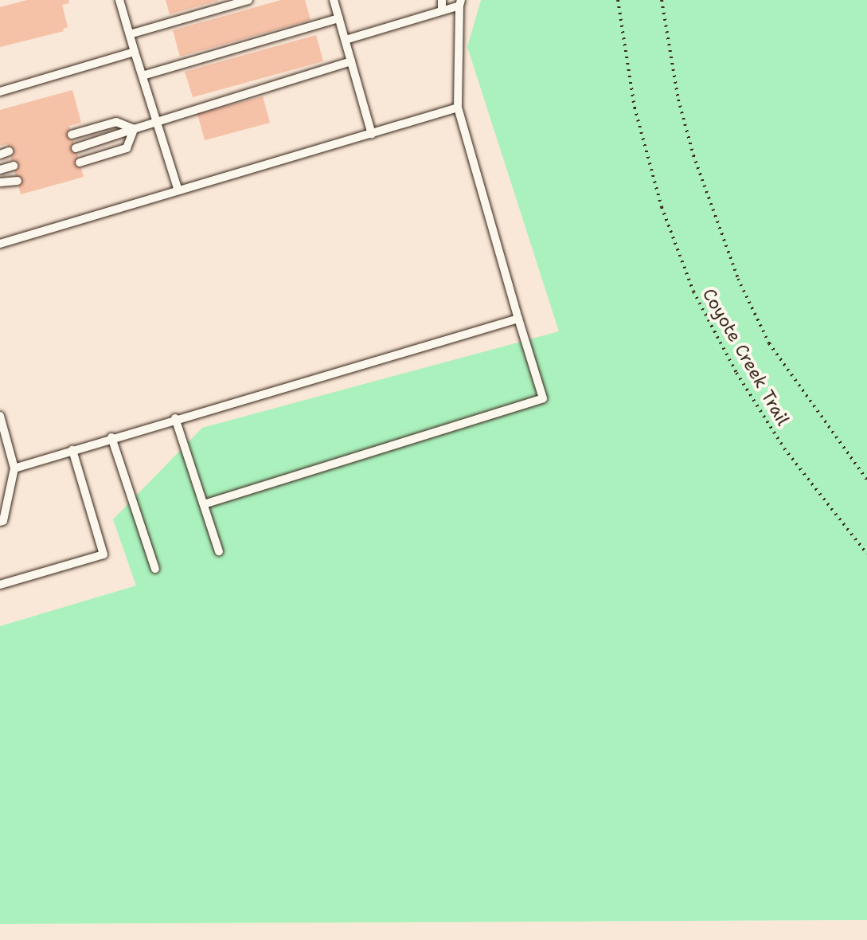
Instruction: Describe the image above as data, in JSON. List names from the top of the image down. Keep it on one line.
{"streets":{"path":["Coyote Creek Trail"]}}
